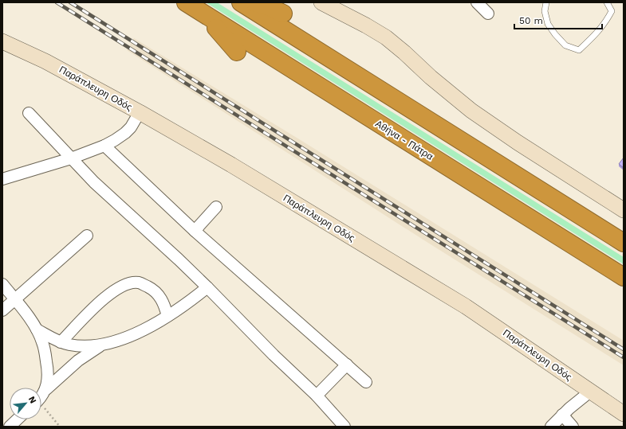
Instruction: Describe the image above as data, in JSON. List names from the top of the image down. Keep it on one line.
{"streets":{"highway":["Αθήνα - Πάτρα"],"main road":["Παράπλευρη Οδός"]},"scale_bar":"50 m","north":"top right"}
